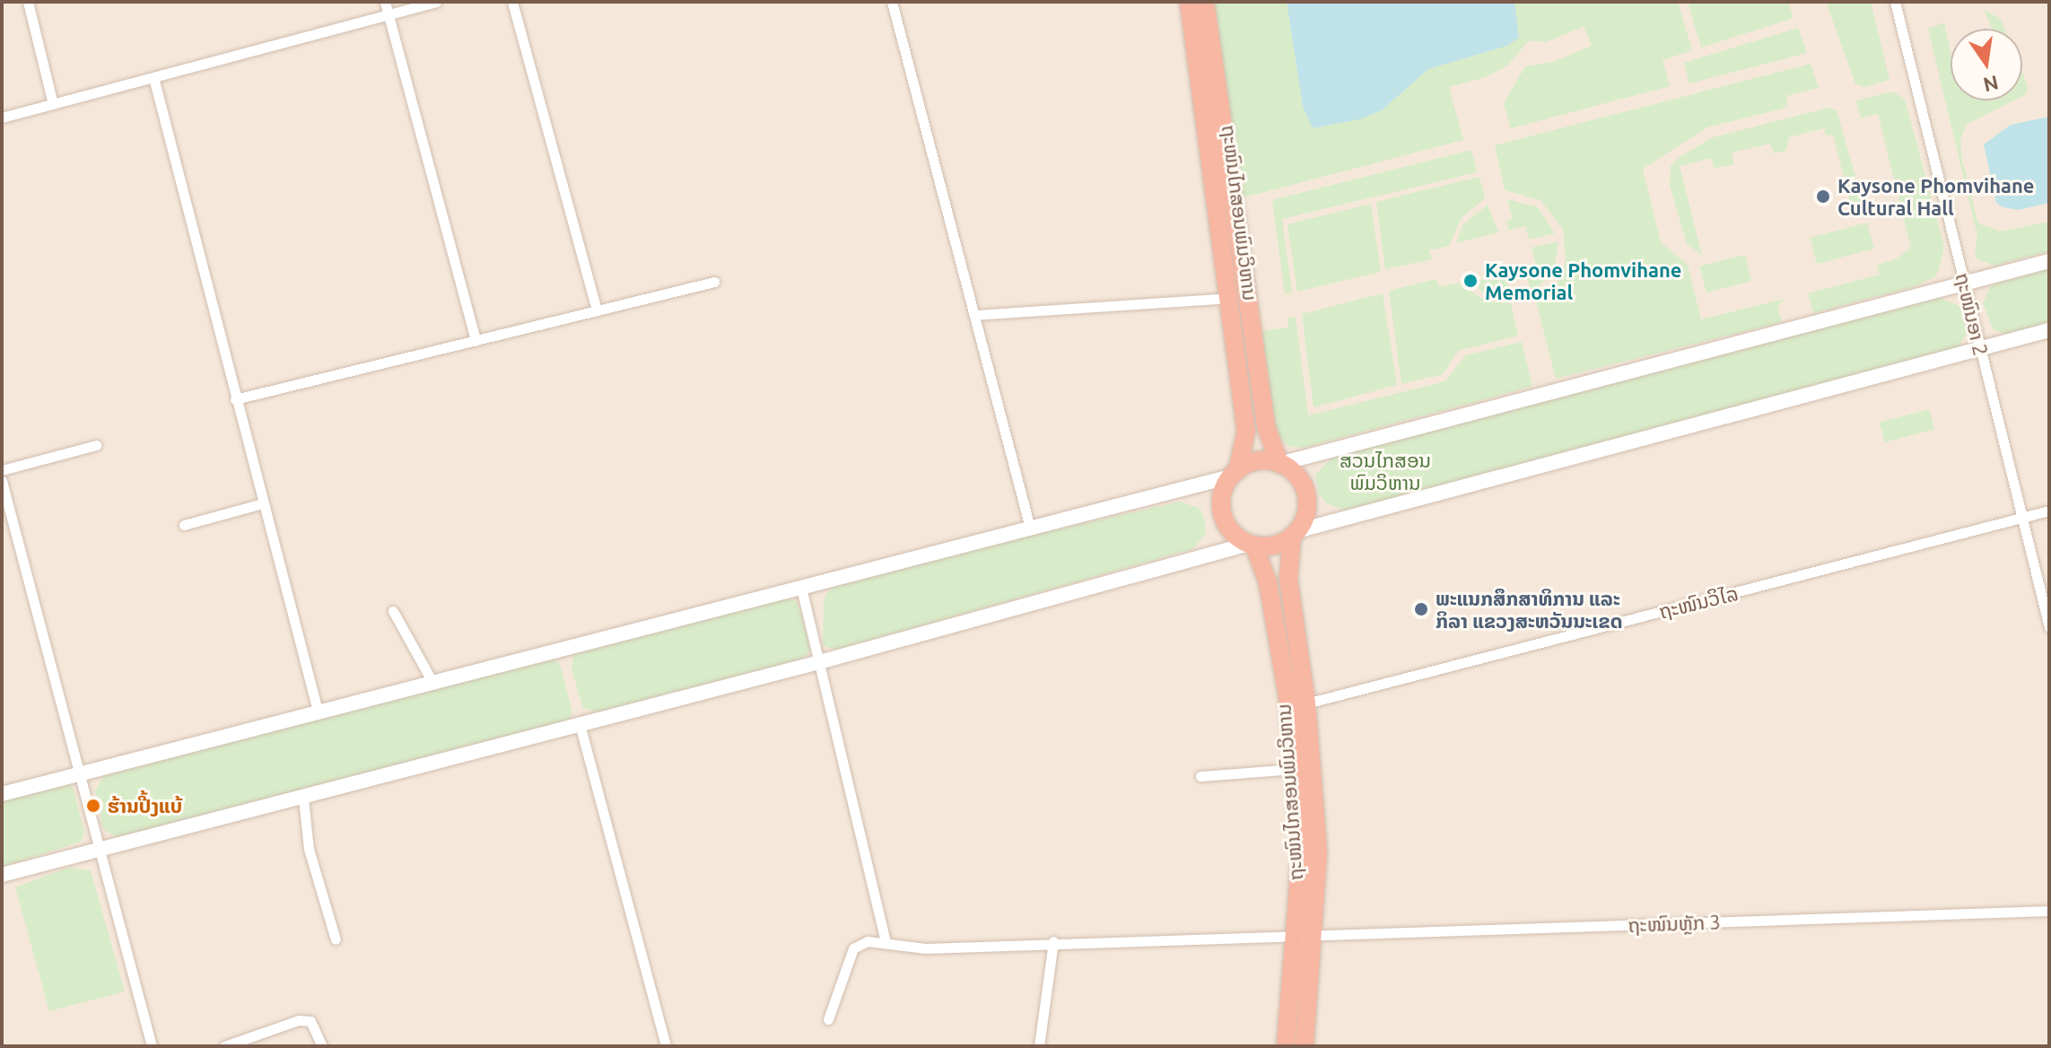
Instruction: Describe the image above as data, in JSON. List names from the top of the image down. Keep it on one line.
{"streets":{"highway":["ຖະໜົນໄກສອນພົມວິຫານ"],"street":["ຖະໜົນອາ 2","ຖະໜົນວິໄລ","ຖະໜົນຫຼັກ 3"]},"crossings":[["ຖະໜົນໄກສອນພົມວິຫານ","ຖະໜົນວິໄລ"],["ຖະໜົນໄກສອນພົມວິຫານ","ຖະໜົນຫຼັກ 3"],["ຖະໜົນອາ 2","ຖະໜົນວິໄລ"]],"parks":["ສວນໄກສອນ ພົມວິຫານ"],"places":["Kaysone Phomvihane Cultural Hall","Kaysone Phomvihane Memorial","ພະແນກສຶກສາທິການ ແລະ ກິລາ ແຂວງສະຫວັນນະເຂດ","ຮ້ານປີ້ງແບ້"],"north":"bottom"}
